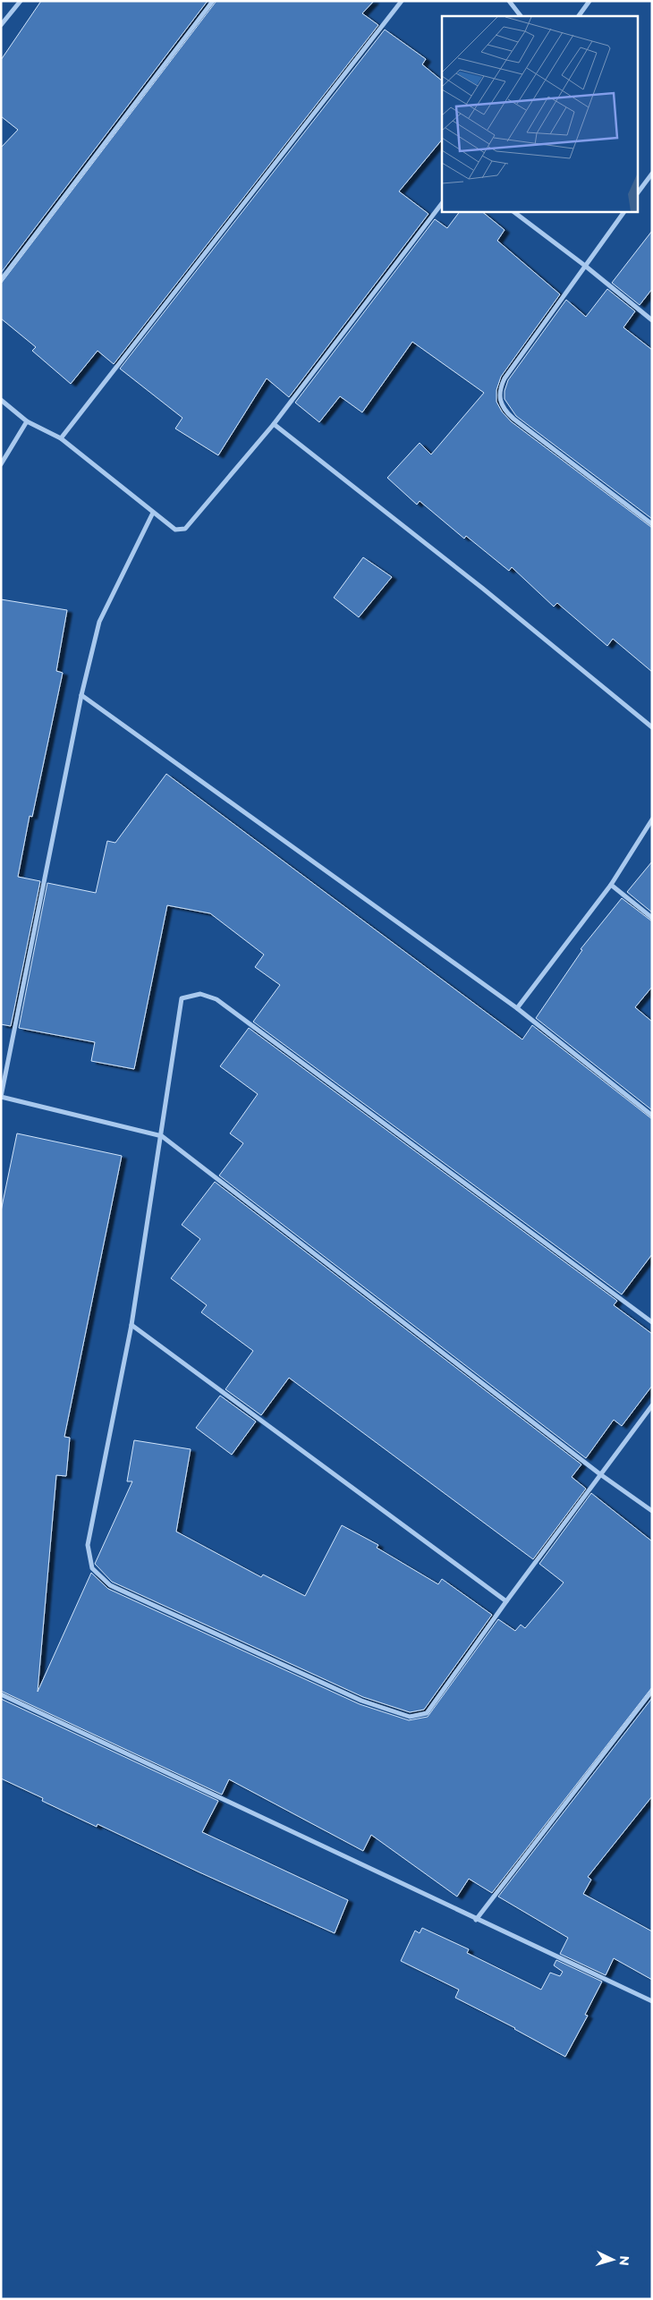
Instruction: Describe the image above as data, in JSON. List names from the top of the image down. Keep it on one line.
{"north":"right"}
